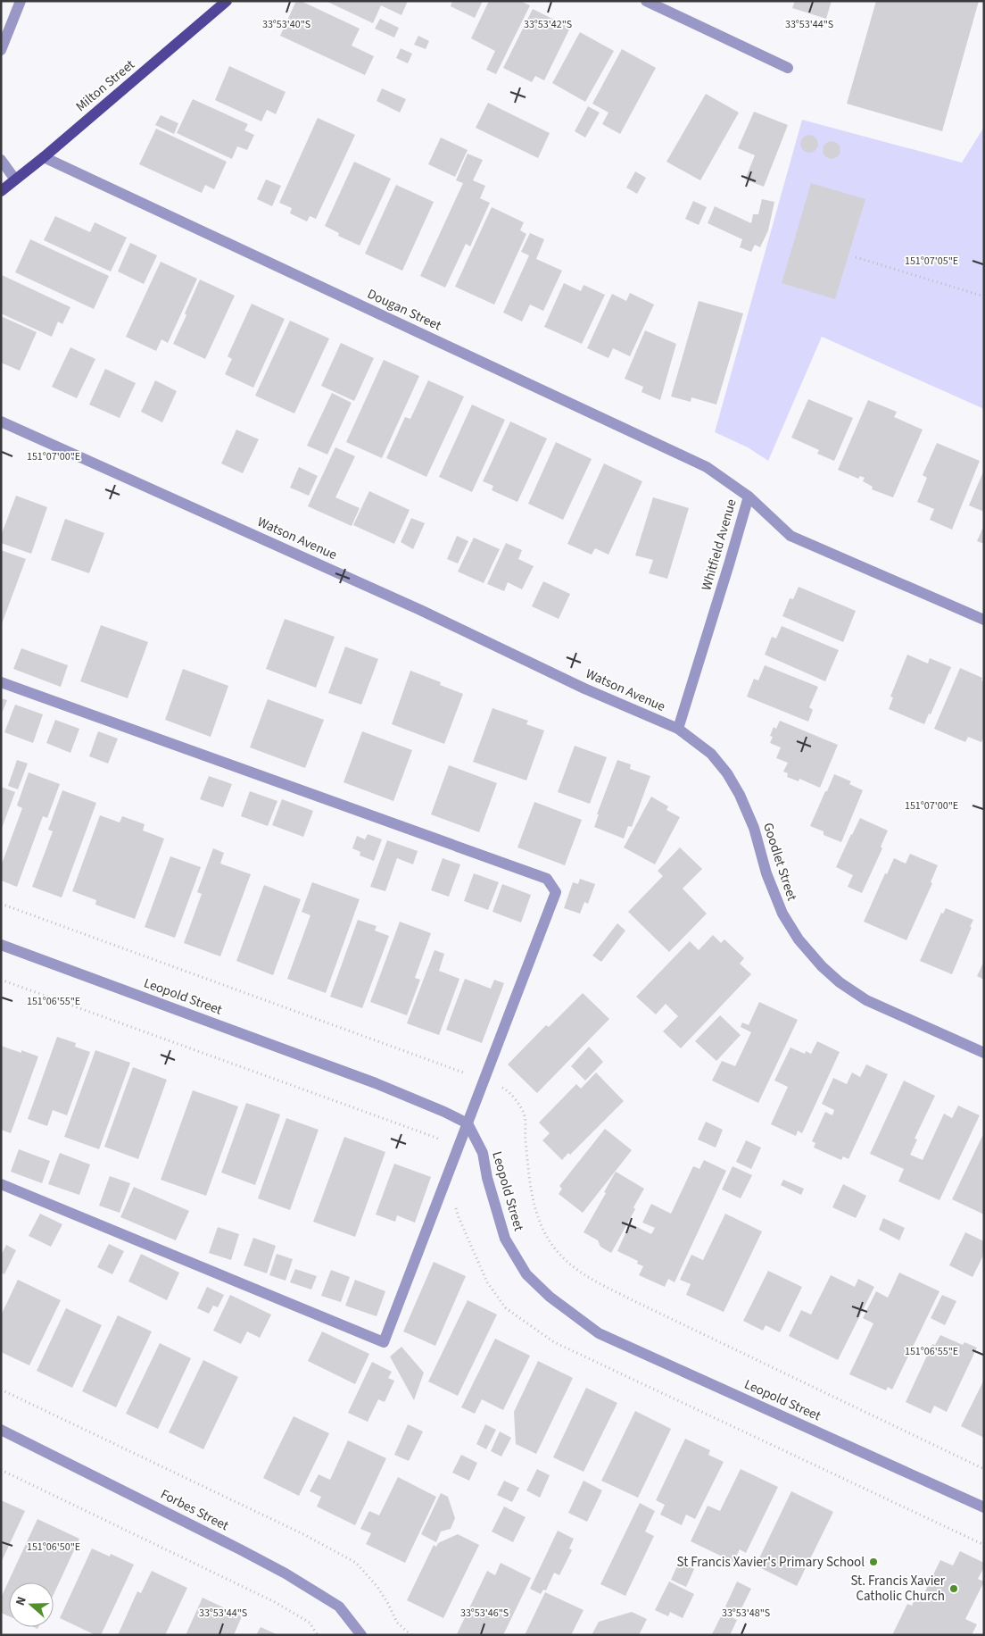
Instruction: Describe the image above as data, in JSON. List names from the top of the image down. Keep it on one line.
{"streets":{"main road":["Milton Street"],"street":["Dougan Street","Watson Avenue","Whitfield Avenue","Goodlet Street","Leopold Street","Forbes Street"]},"crossings":[["Milton Street","Dougan Street"],["Dougan Street","Whitfield Avenue"],["Watson Avenue","Whitfield Avenue"],["Watson Avenue","Goodlet Street"],["Whitfield Avenue","Goodlet Street"]],"places":["St Francis Xavier's Primary School","St. Francis Xavier Catholic Church"],"north":"left","coordinates":["33°53'40\"S","33°53'42\"S","33°53'44\"S","151°07'05\"E","151°07'00\"E","151°06'55\"E","151°06'50\"E","33°53'46\"S","33°53'48\"S"]}
